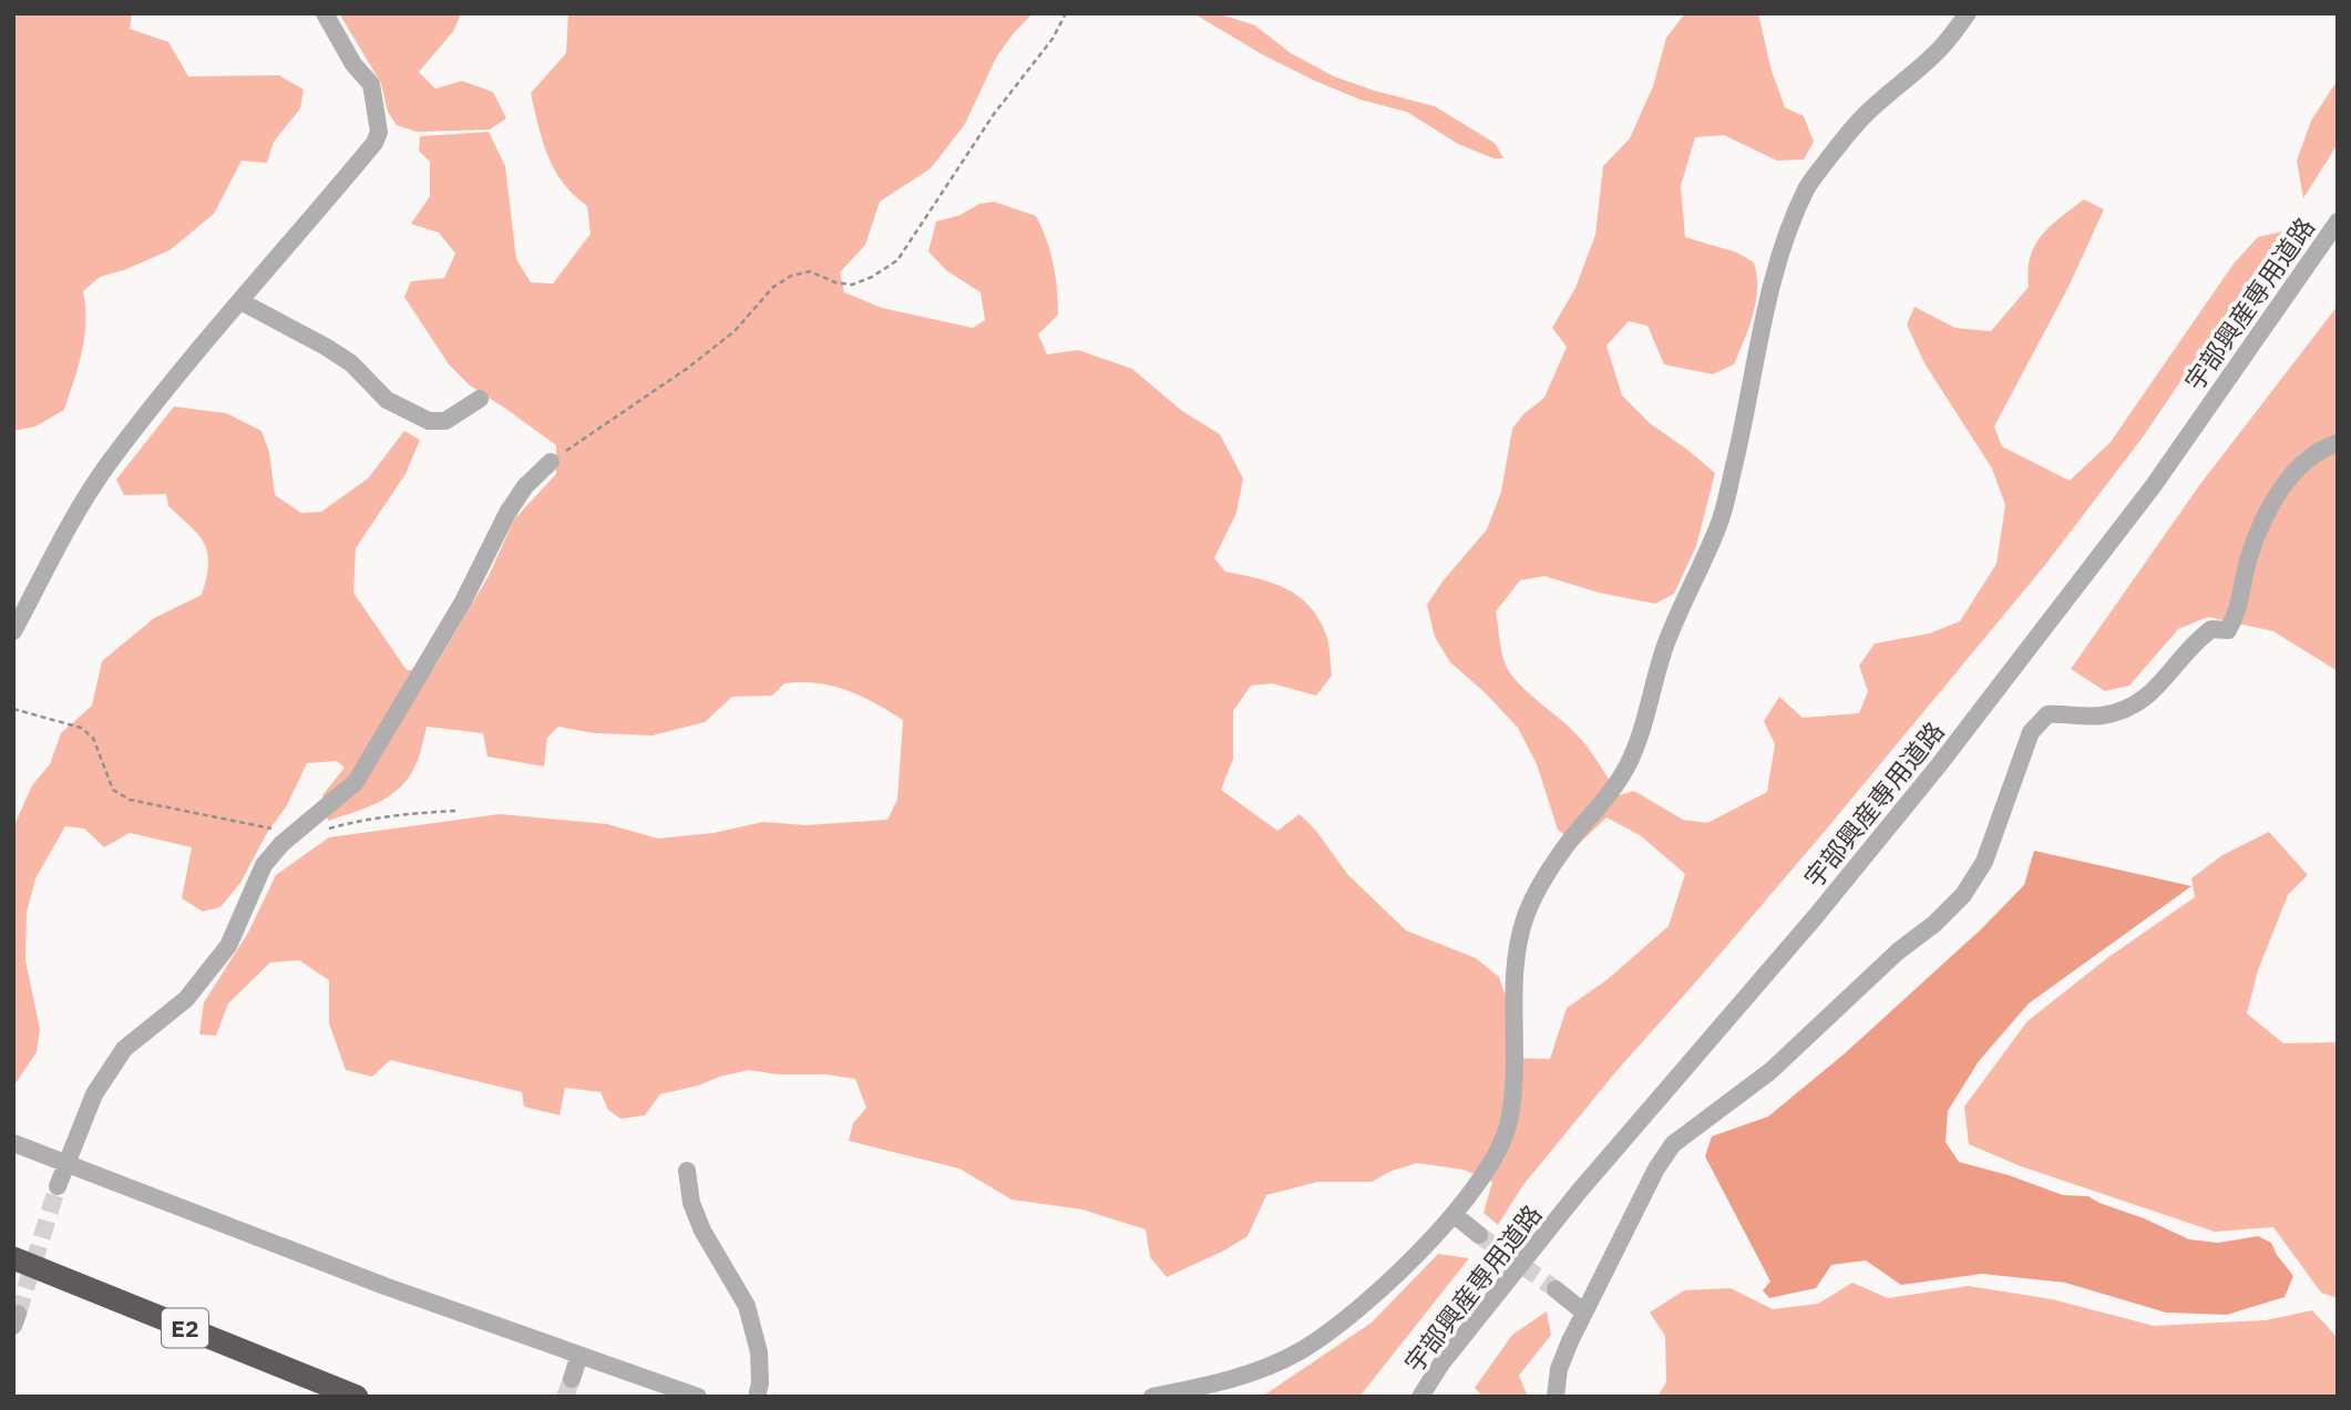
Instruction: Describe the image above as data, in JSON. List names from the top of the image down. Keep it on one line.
{"streets":{"highway":["E2"],"street":["宇部興産専用道路"]}}
